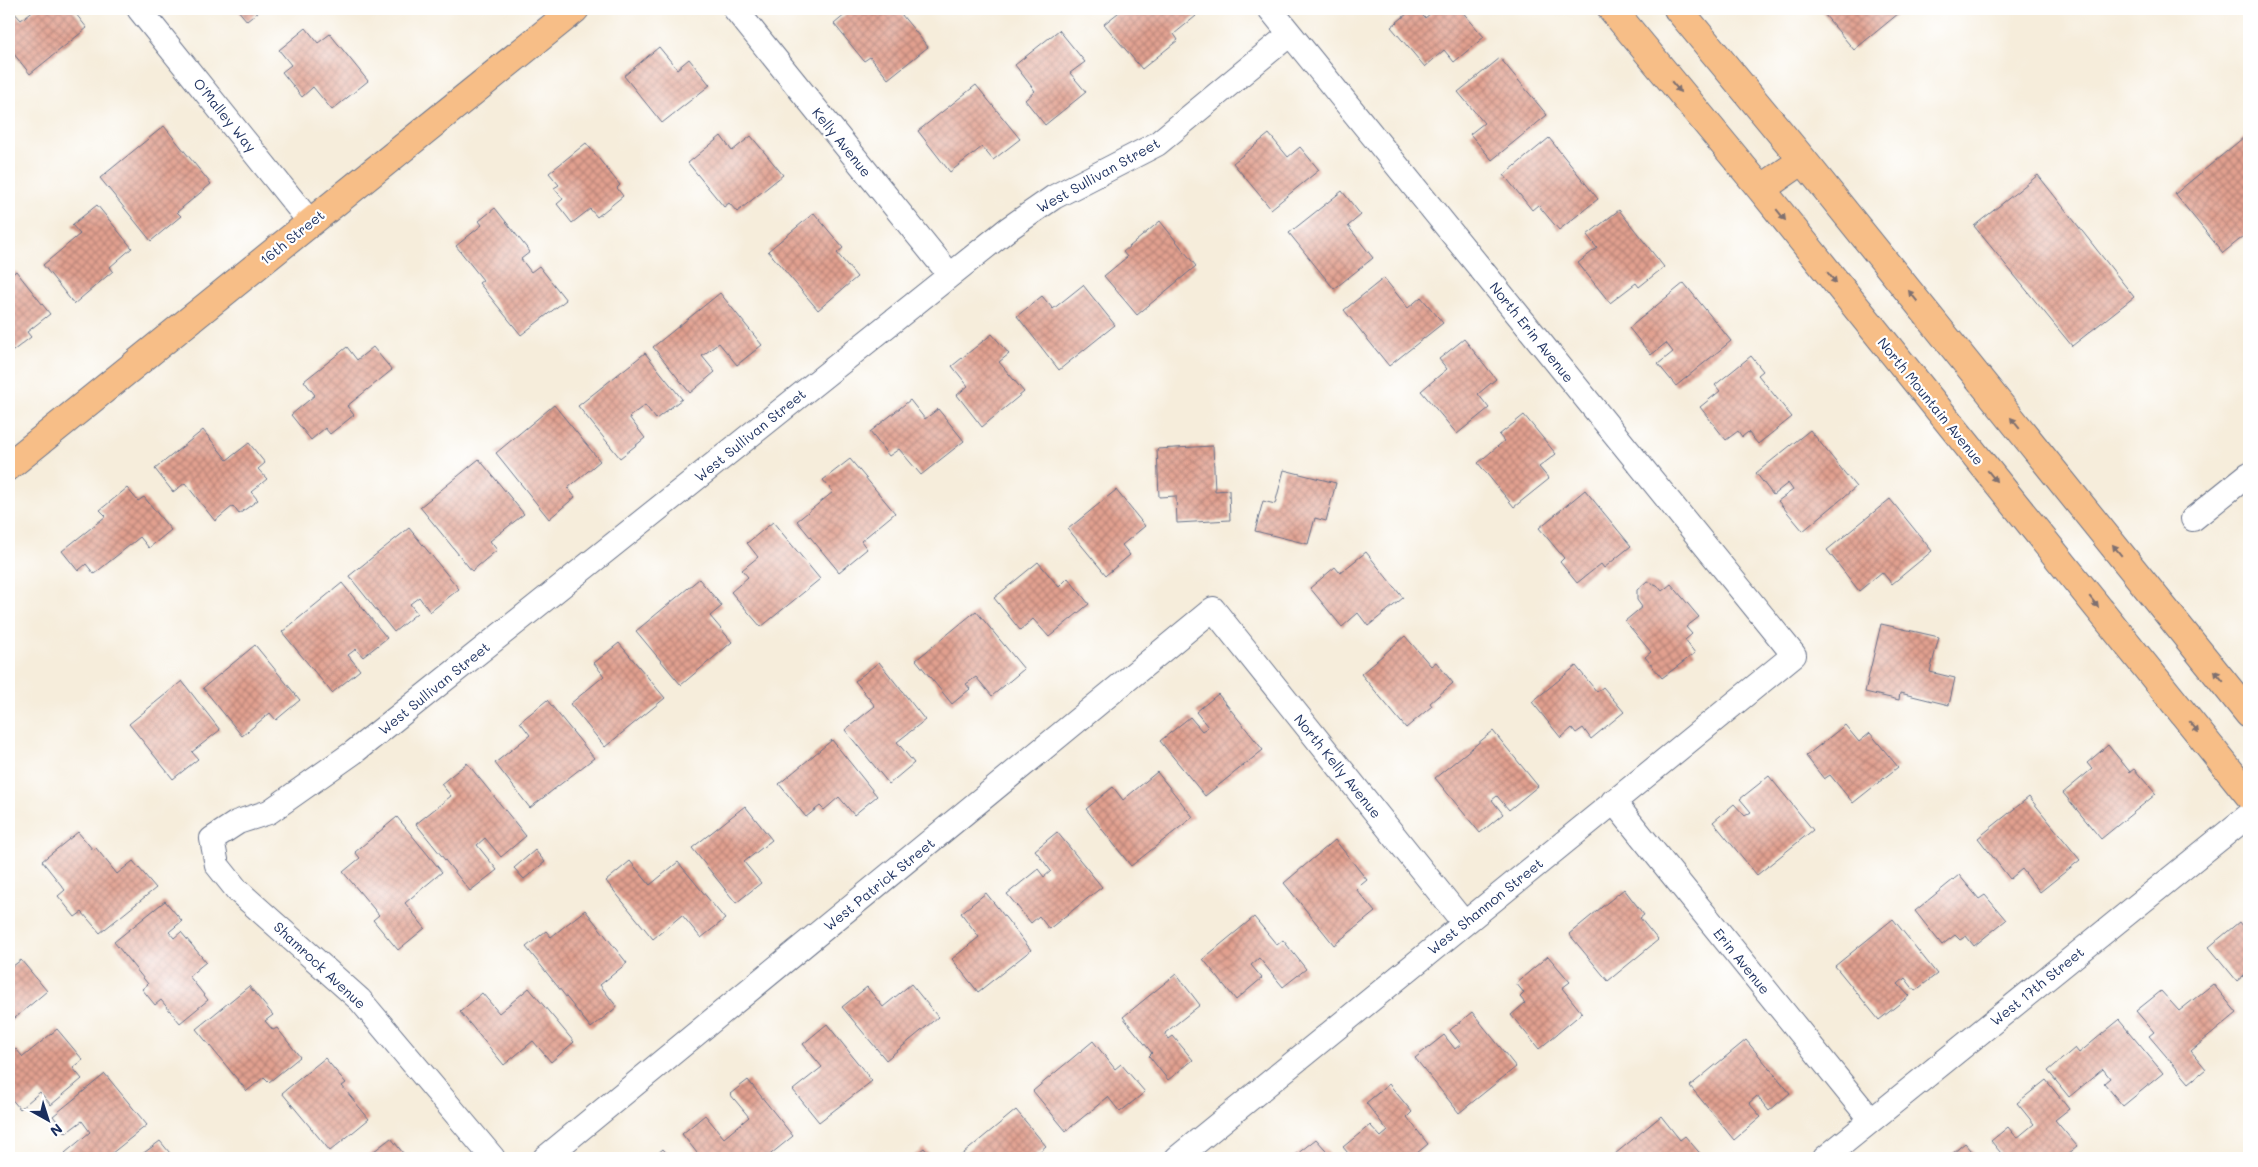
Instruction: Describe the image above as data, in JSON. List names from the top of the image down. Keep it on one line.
{"streets":{"main road":["16th Street","North Mountain Avenue"],"street":["O'Malley Way","Kelly Avenue","West Sullivan Street","North Erin Avenue","North Kelly Avenue","West Patrick Street","West Shannon Street","Erin Avenue","Shamrock Avenue","West 17th Street"]},"crossings":[["O'Malley Way","16th Street"],["Kelly Avenue","West Sullivan Street"],["West Sullivan Street","North Erin Avenue"],["West Sullivan Street","Shamrock Avenue"],["North Erin Avenue","West Shannon Street"],["North Kelly Avenue","West Patrick Street"],["North Kelly Avenue","West Shannon Street"],["West Shannon Street","Erin Avenue"],["Erin Avenue","West 17th Street"]],"north":"bottom right"}
